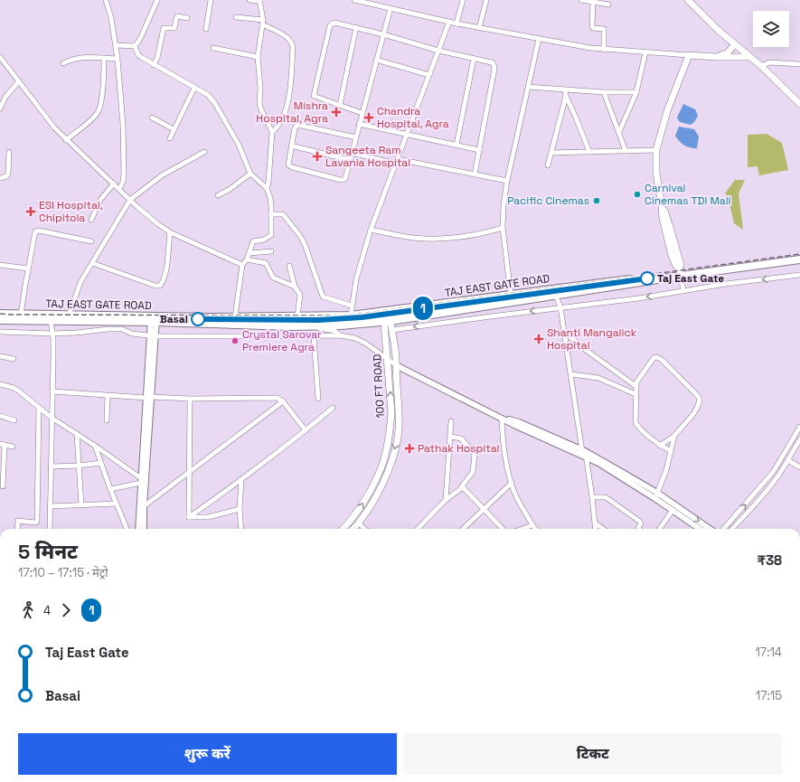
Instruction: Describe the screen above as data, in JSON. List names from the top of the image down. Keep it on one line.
{"streets":{"main road":["TAJ EAST GATE ROAD","100 FT ROAD"]},"crossings":[["TAJ EAST GATE ROAD","100 FT ROAD"]],"places":{"health":["Mishra Hospital, Agra","Chandra Hospital, Agra","Sangeeta Ram Lavania Hospital","ESI Hospital, Chipitola","Shanti Mangalick Hospital","Pathak Hospital"],"other":["Carnival Cinemas TDI Mall","Pacific Cinemas","Taj East Gate","Basai","Crystal Sarovar Premiere Agra"]},"lines":["metro line 1"],"page":{"on_map":"1","heading":["5 मिनट","17:10 – 17:15 · मेट्रो","₹38"],"legs":["4","1"],"list":[{"name":"Taj East Gate","value":"17:14"},{"name":"Basai","value":"17:15"}],"buttons":["शुरू करें","टिकट"]}}
